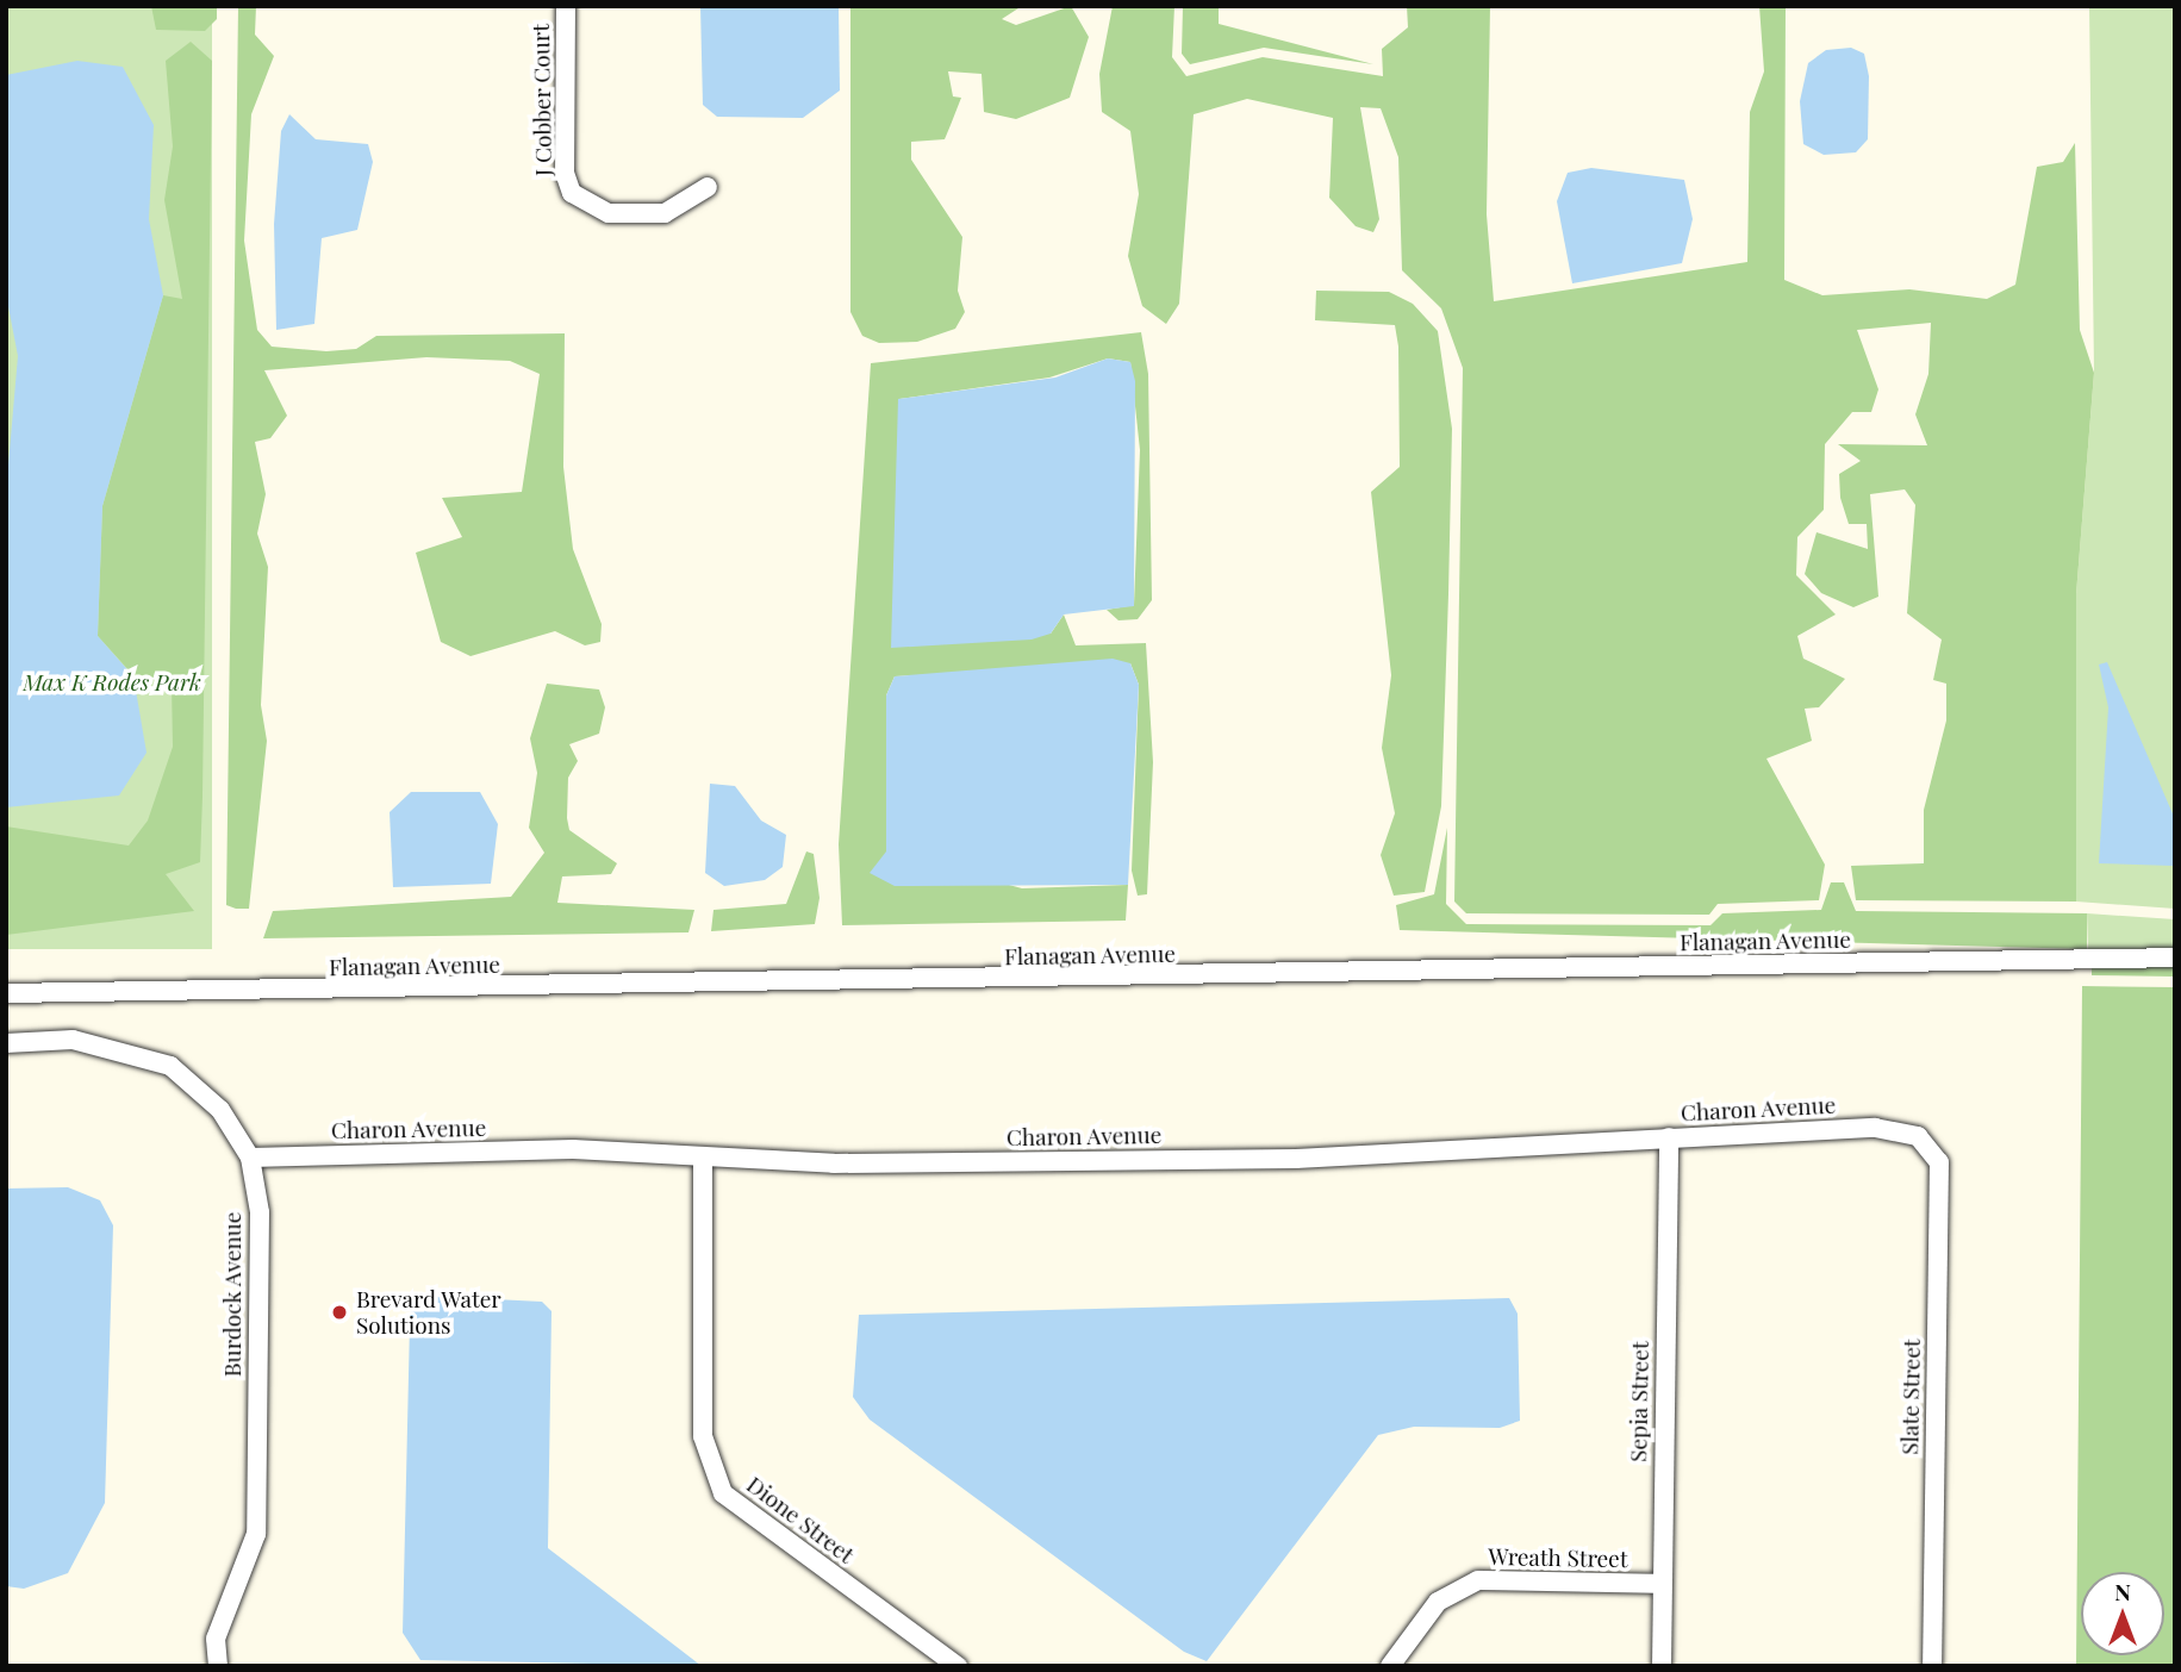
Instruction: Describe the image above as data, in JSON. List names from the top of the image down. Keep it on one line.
{"streets":{"street":["J Cobber Court","Flanagan Avenue","Charon Avenue","Burdock Avenue","Slate Street","Sepia Street","Dione Street","Wreath Street"]},"crossings":[["Charon Avenue","Burdock Avenue"],["Charon Avenue","Slate Street"],["Charon Avenue","Sepia Street"],["Charon Avenue","Dione Street"],["Sepia Street","Wreath Street"]],"parks":["Max K Rodes Park"],"places":["Brevard Water Solutions"],"north":"top"}
